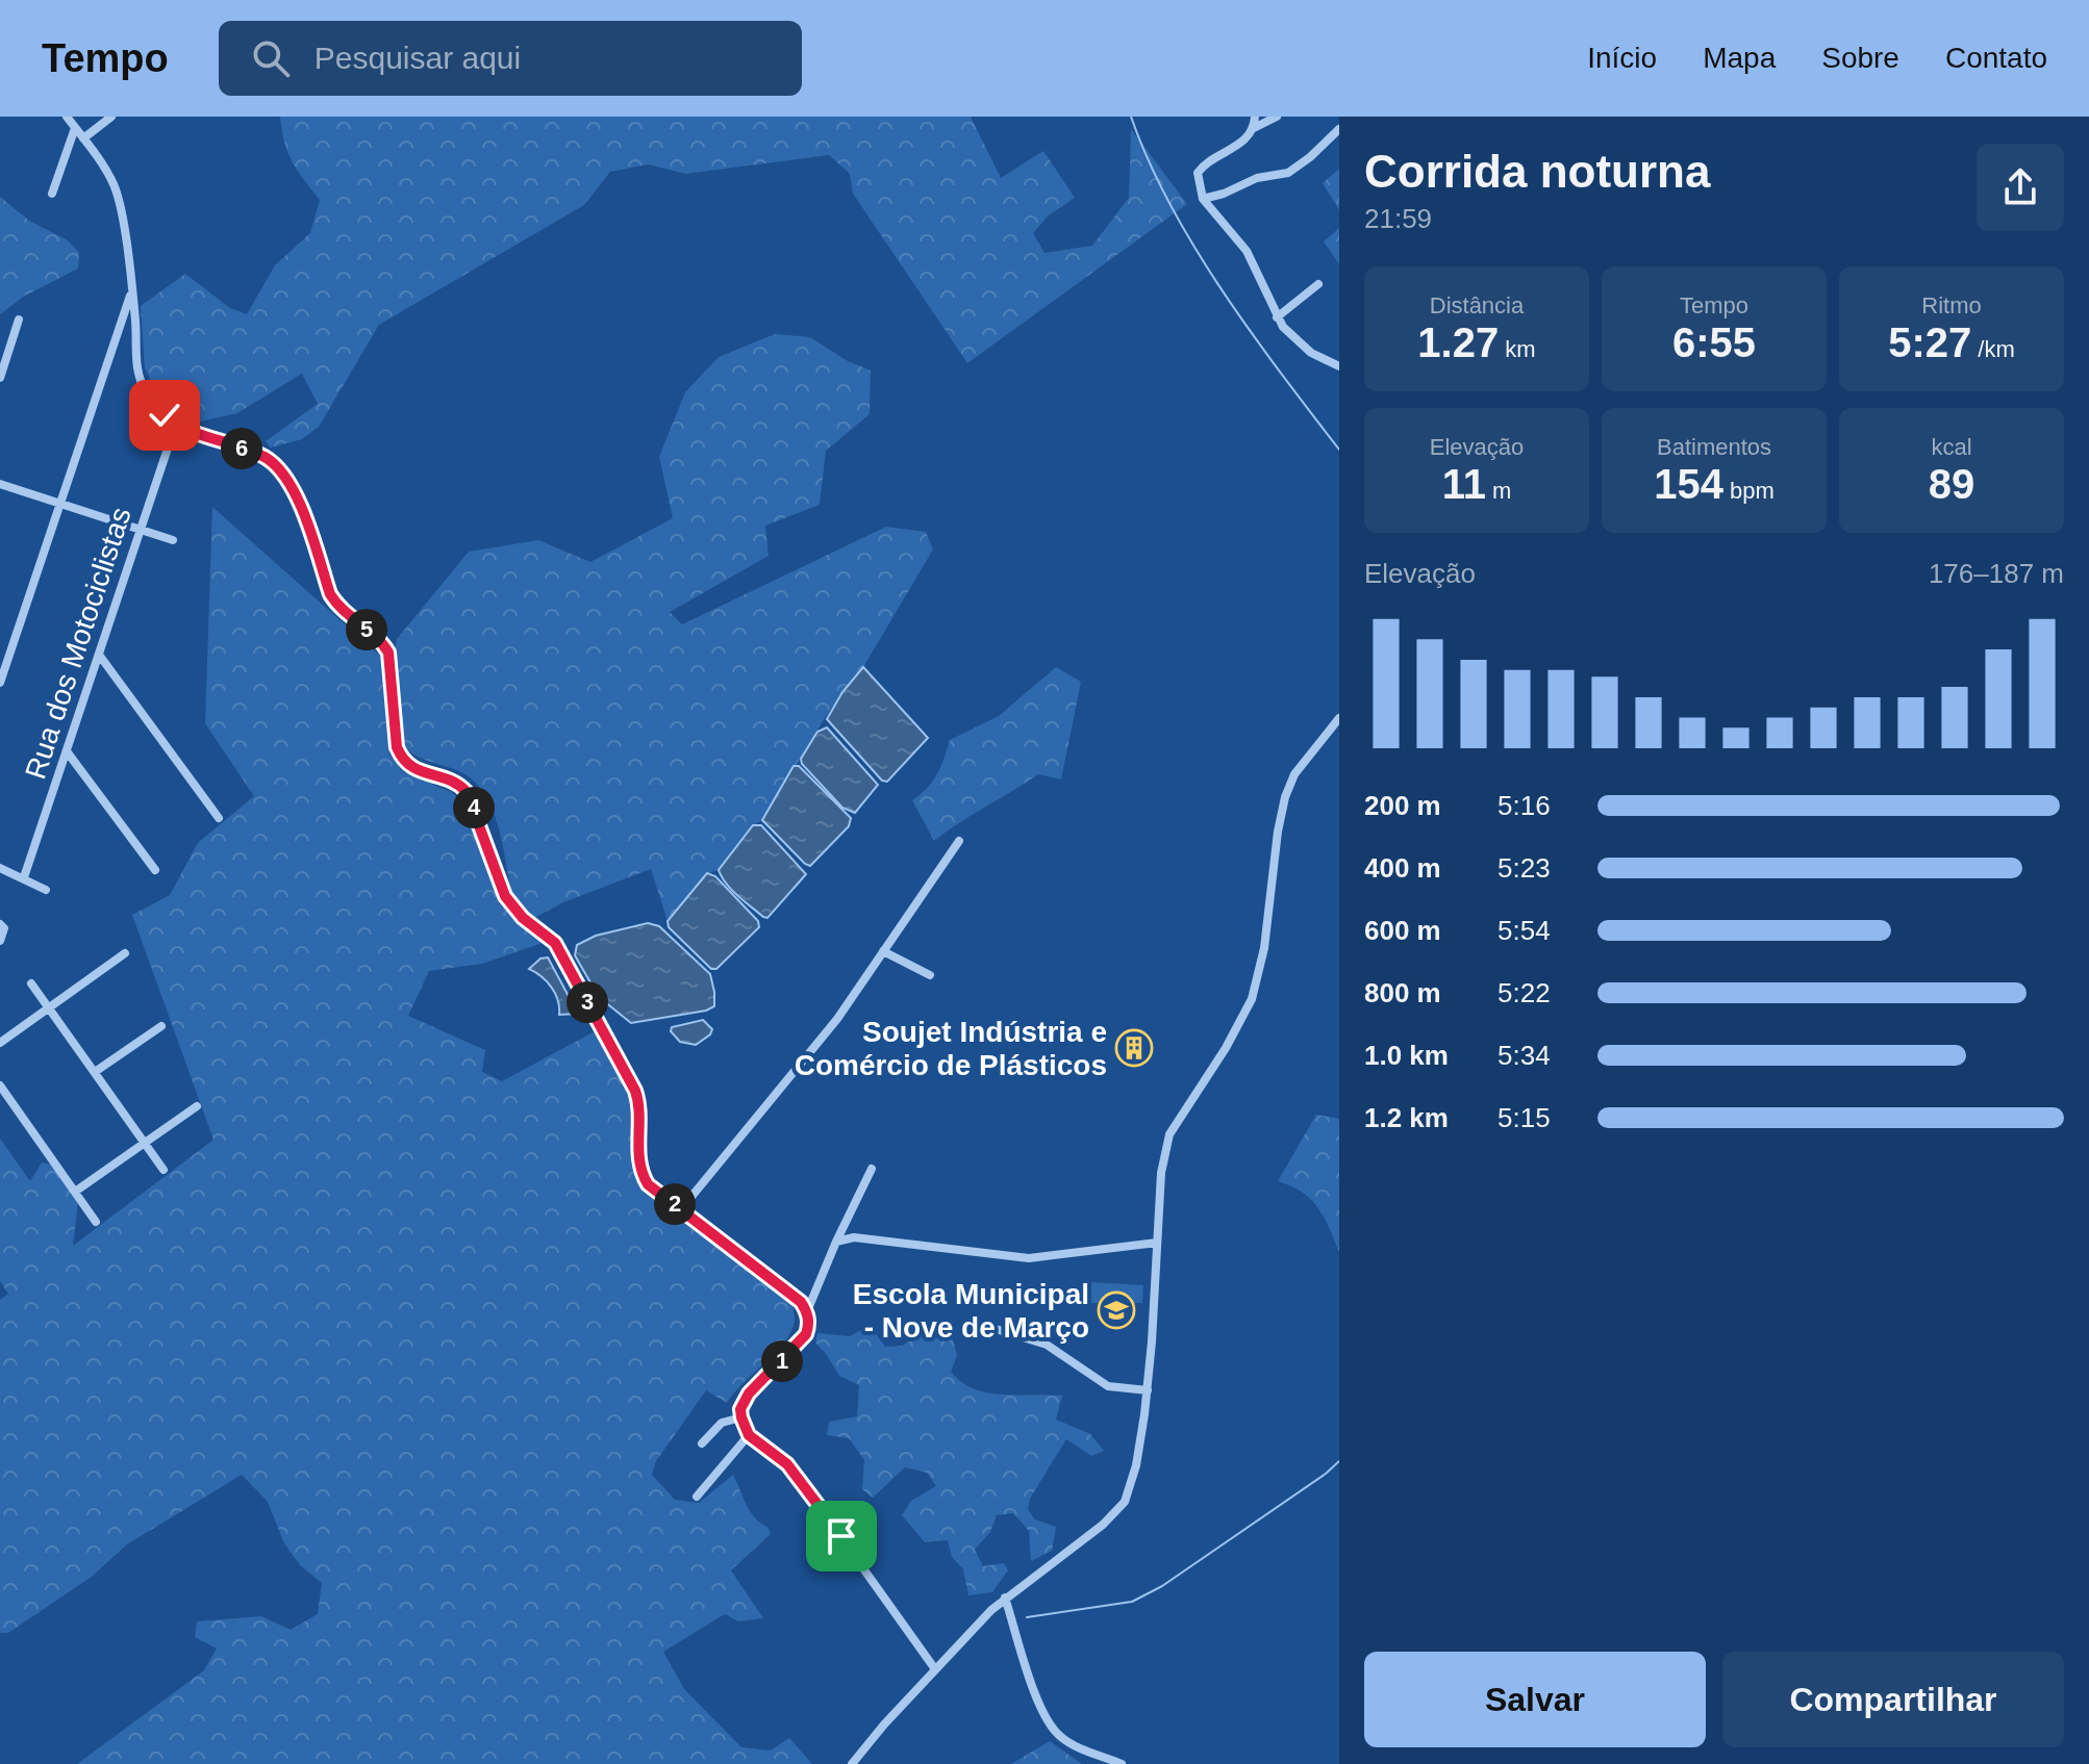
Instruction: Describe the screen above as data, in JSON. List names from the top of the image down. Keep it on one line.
{"streets":{"street":["Rua dos Motociclistas"]},"places":{"building":["Soujet Indústria e Comércio de Plásticos"],"school or university":["Escola Municipal - Nove de Março"]},"page":{"header":"Tempo","search":"Pesquisar aqui","nav":["Início","Mapa","Sobre","Contato"],"heading":["Corrida noturna","21:59"],"stats":[["Distância","1.27 km"],["Tempo","6:55"],["Ritmo","5:27 /km"],["Elevação","11 m"],["Batimentos","154 bpm"],["kcal","89"]],"pins":["6","5","4","3","2","1"],"chart":["Elevação","176–187 m"],"list":[{"name":"200 m","note":"5:16"},{"name":"400 m","note":"5:23"},{"name":"600 m","note":"5:54"},{"name":"800 m","note":"5:22"},{"name":"1.0 km","note":"5:34"},{"name":"1.2 km","note":"5:15"}],"buttons":["Salvar","Compartilhar"]}}
